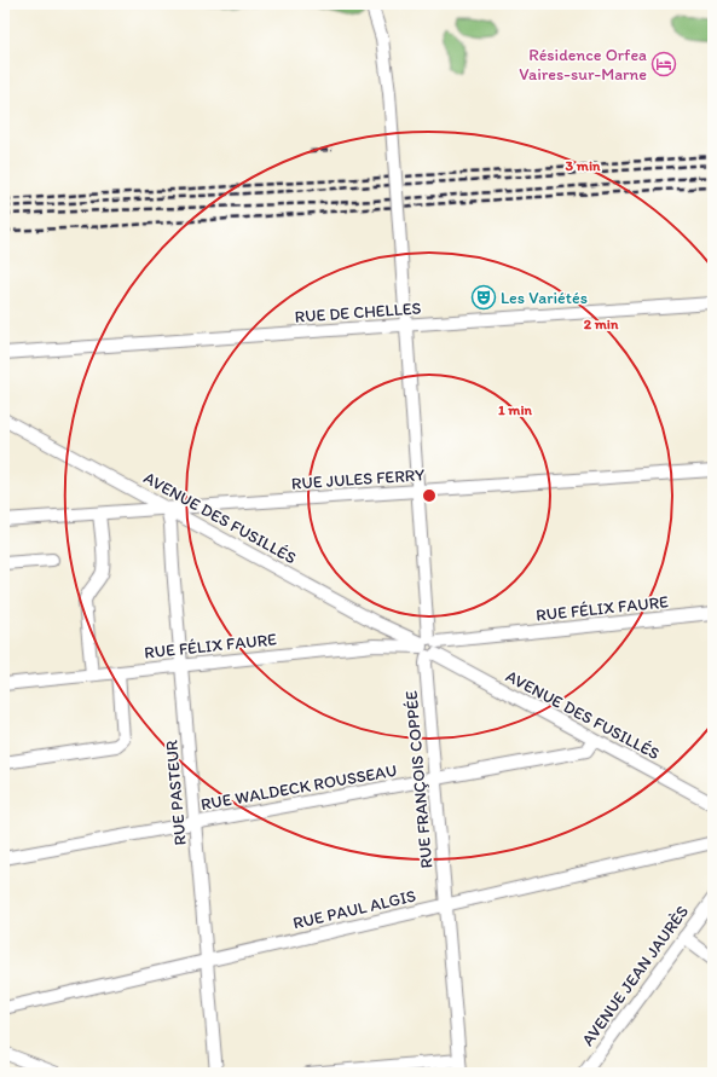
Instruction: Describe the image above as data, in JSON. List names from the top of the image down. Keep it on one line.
{"streets":{"street":["RUE DE CHELLES","RUE JULES FERRY","AVENUE DES FUSILLÉS","RUE FÉLIX FAURE","RUE FRANÇOIS COPPÉE","RUE WALDECK ROUSSEAU","RUE PASTEUR","RUE PAUL ALGIS","AVENUE JEAN JAURÈS"]},"crossings":[["RUE DE CHELLES","RUE FRANÇOIS COPPÉE"],["RUE JULES FERRY","AVENUE DES FUSILLÉS"],["RUE JULES FERRY","RUE FRANÇOIS COPPÉE"],["RUE JULES FERRY","RUE PASTEUR"],["AVENUE DES FUSILLÉS","RUE FÉLIX FAURE"],["AVENUE DES FUSILLÉS","RUE FRANÇOIS COPPÉE"],["AVENUE DES FUSILLÉS","RUE WALDECK ROUSSEAU"],["AVENUE DES FUSILLÉS","RUE PASTEUR"],["RUE FÉLIX FAURE","RUE FRANÇOIS COPPÉE"],["RUE FÉLIX FAURE","RUE PASTEUR"],["RUE FRANÇOIS COPPÉE","RUE WALDECK ROUSSEAU"],["RUE FRANÇOIS COPPÉE","RUE PAUL ALGIS"],["RUE WALDECK ROUSSEAU","RUE PASTEUR"],["RUE PASTEUR","RUE PAUL ALGIS"]],"places":{"hotel":["Résidence Orfea Vaires-sur-Marne"],"theatre":["Les Variétés"]},"rings":["3 min","2 min","1 min"]}
